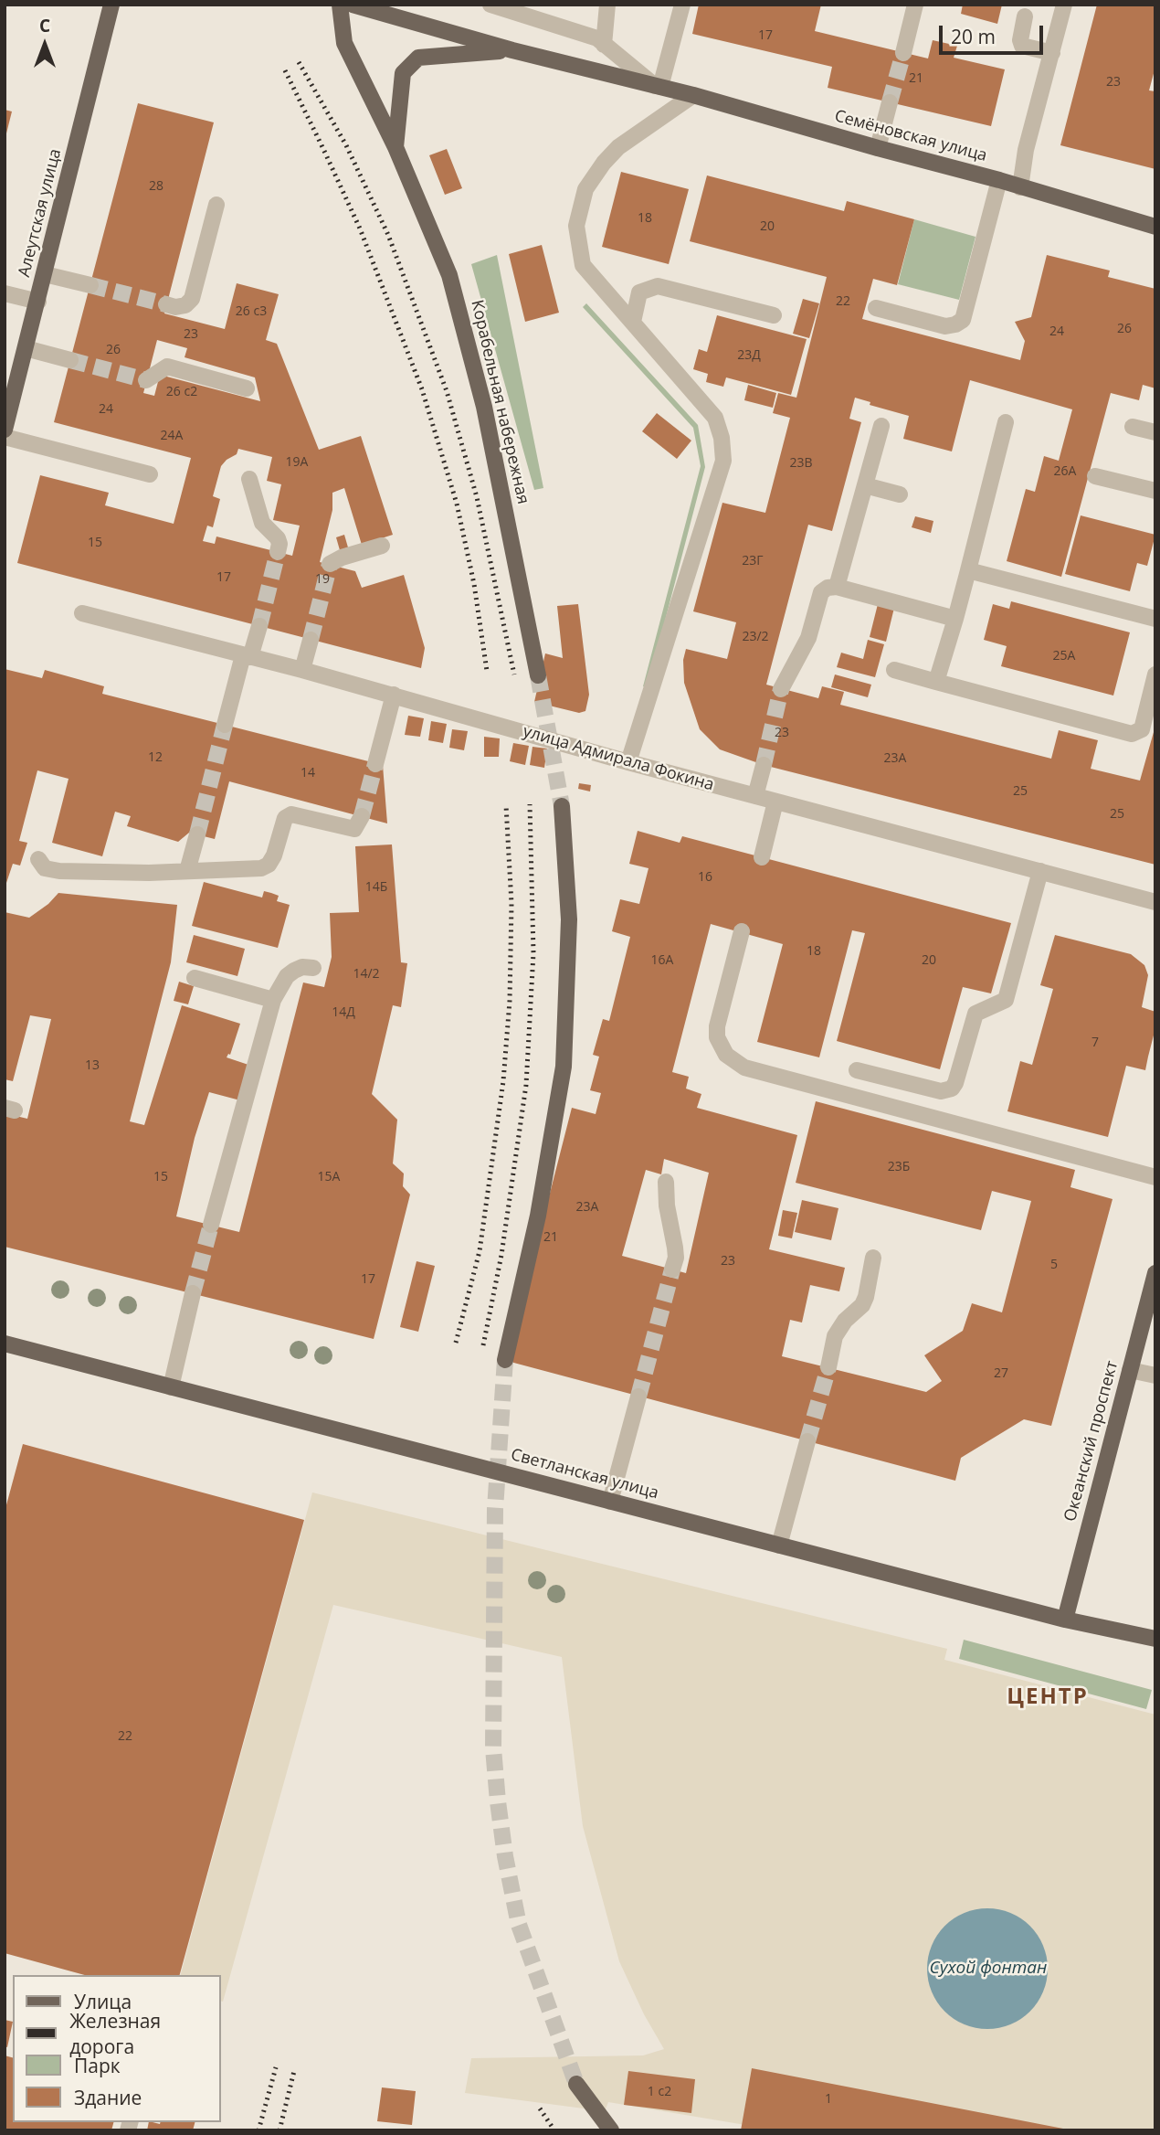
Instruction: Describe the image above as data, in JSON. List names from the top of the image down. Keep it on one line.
{"streets":{"main road":["Семёновская улица","Алеутская улица","Корабельная набережная","Океанский проспект","Светланская улица"],"street":["улица Адмирала Фокина"]},"crossings":[["Океанский проспект","Светланская улица"]],"districts":["ЦЕНТР"],"water":["Сухой фонтан"],"house_numbers":["17","21","23","28","18","20","22","26 с3","26","24","23","26","23Д","26 с2","24","24А","19А","23В","26А","15","23Г","17","19","23/2","25А","23","12","23А","14","25","25","16","14Б","18","16А","20","14/2","14Д","7","13","23Б","15","15А","23А","21","23","5","17","27","22","1 с2","1"],"legend":["Улица","Железная дорога","Парк","Здание"],"scale_bar":"20 m","north":"top"}
